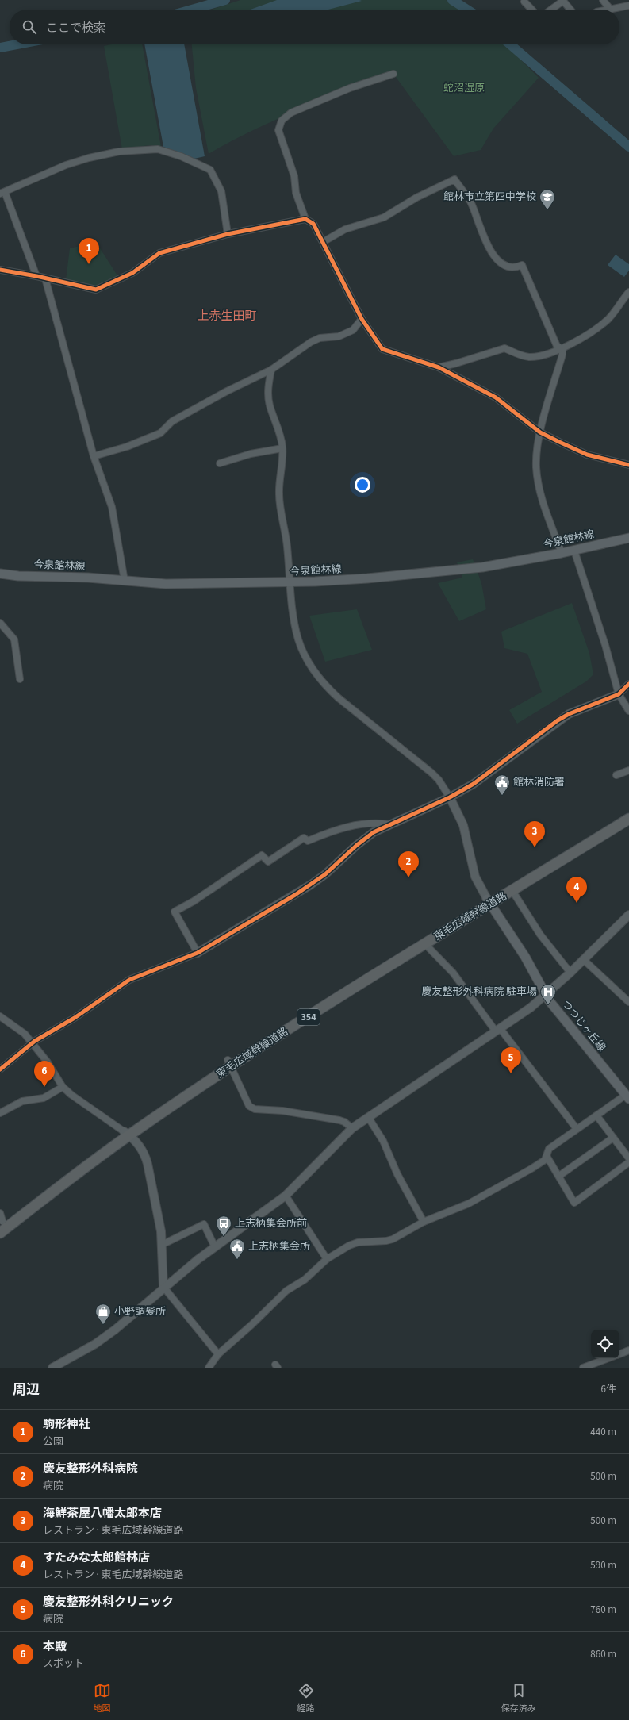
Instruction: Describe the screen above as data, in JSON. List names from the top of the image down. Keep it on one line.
{"streets":{"highway":["東毛広域幹線道路","354"],"main road":["今泉館林線","つつじヶ丘線"]},"crossings":[["東毛広域幹線道路","つつじヶ丘線"]],"districts":["上赤生田町"],"parks":["蛇沼湿原"],"places":{"school or university":["館林市立第四中学校"],"public building":["館林消防署","上志柄集会所"],"hospital":["慶友整形外科病院 駐車場"],"bus stop":["上志柄集会所前"],"shop":["小野調髪所"]},"page":{"search":"ここで検索","pins":["1","3","2","4","5","6"],"heading":["周辺","6件"],"list":[{"mark":"1","name":"駒形神社","note":"公園","value":"440 m"},{"mark":"2","name":"慶友整形外科病院","note":"病院","value":"500 m"},{"mark":"3","name":"海鮮茶屋八幡太郎本店","note":"レストラン · 東毛広域幹線道路","value":"500 m"},{"mark":"4","name":"すたみな太郎館林店","note":"レストラン · 東毛広域幹線道路","value":"590 m"},{"mark":"5","name":"慶友整形外科クリニック","note":"病院","value":"760 m"},{"mark":"6","name":"本殿","note":"スポット","value":"860 m"}],"nav":["地図","経路","保存済み"]}}
